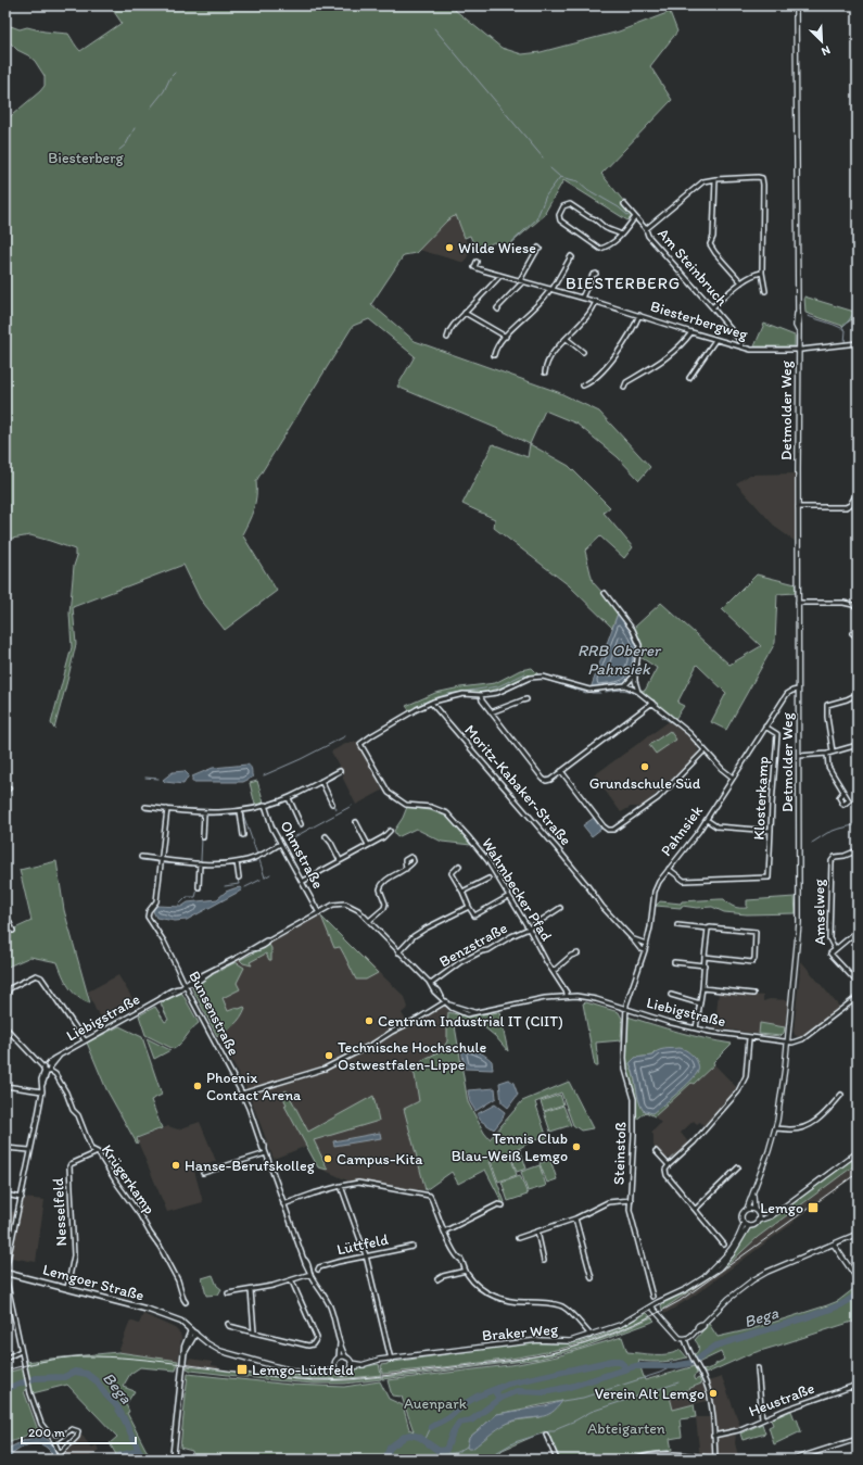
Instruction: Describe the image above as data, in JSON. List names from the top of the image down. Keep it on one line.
{"streets":{"main road":["Lemgoer Straße"],"street":["Am Steinbruch","Biesterbergweg","Detmolder Weg","Moritz-Kabaker-Straße","Klosterkamp","Pahnsiek","Ohmstraße","Wahmbecker Pfad","Amselweg","Benzstraße","Liebigstraße","Bunsenstraße","Steinstoß","Krügerkamp","Nesselfeld","Lüttfeld","Braker Weg","Heustraße"]},"crossings":[["Am Steinbruch","Biesterbergweg"],["Biesterbergweg","Detmolder Weg"],["Detmolder Weg","Pahnsiek"],["Detmolder Weg","Liebigstraße"],["Moritz-Kabaker-Straße","Pahnsiek"],["Moritz-Kabaker-Straße","Wahmbecker Pfad"],["Klosterkamp","Pahnsiek"],["Pahnsiek","Liebigstraße"],["Pahnsiek","Steinstoß"],["Ohmstraße","Liebigstraße"],["Wahmbecker Pfad","Benzstraße"],["Wahmbecker Pfad","Liebigstraße"],["Benzstraße","Liebigstraße"],["Liebigstraße","Bunsenstraße"],["Liebigstraße","Steinstoß"],["Liebigstraße","Krügerkamp"],["Bunsenstraße","Braker Weg"],["Krügerkamp","Nesselfeld"],["Nesselfeld","Lemgoer Straße"],["Lemgoer Straße","Braker Weg"]],"districts":["BIESTERBERG"],"water":["RRB Oberer Pahnsiek","Bega"],"parks":["Biesterberg","Auenpark","Abteigarten"],"places":{"other":["Wilde Wiese","Grundschule Süd","Centrum Industrial IT (CIIT)","Technische Hochschule Ostwestfalen-Lippe","Phoenix Contact Arena","Tennis Club Blau-Weiß Lemgo","Campus-Kita","Hanse-Berufskolleg","Verein Alt Lemgo"],"transit":["Lemgo","Lemgo-Lüttfeld"]},"scale_bar":"200 m","north":"bottom right"}
